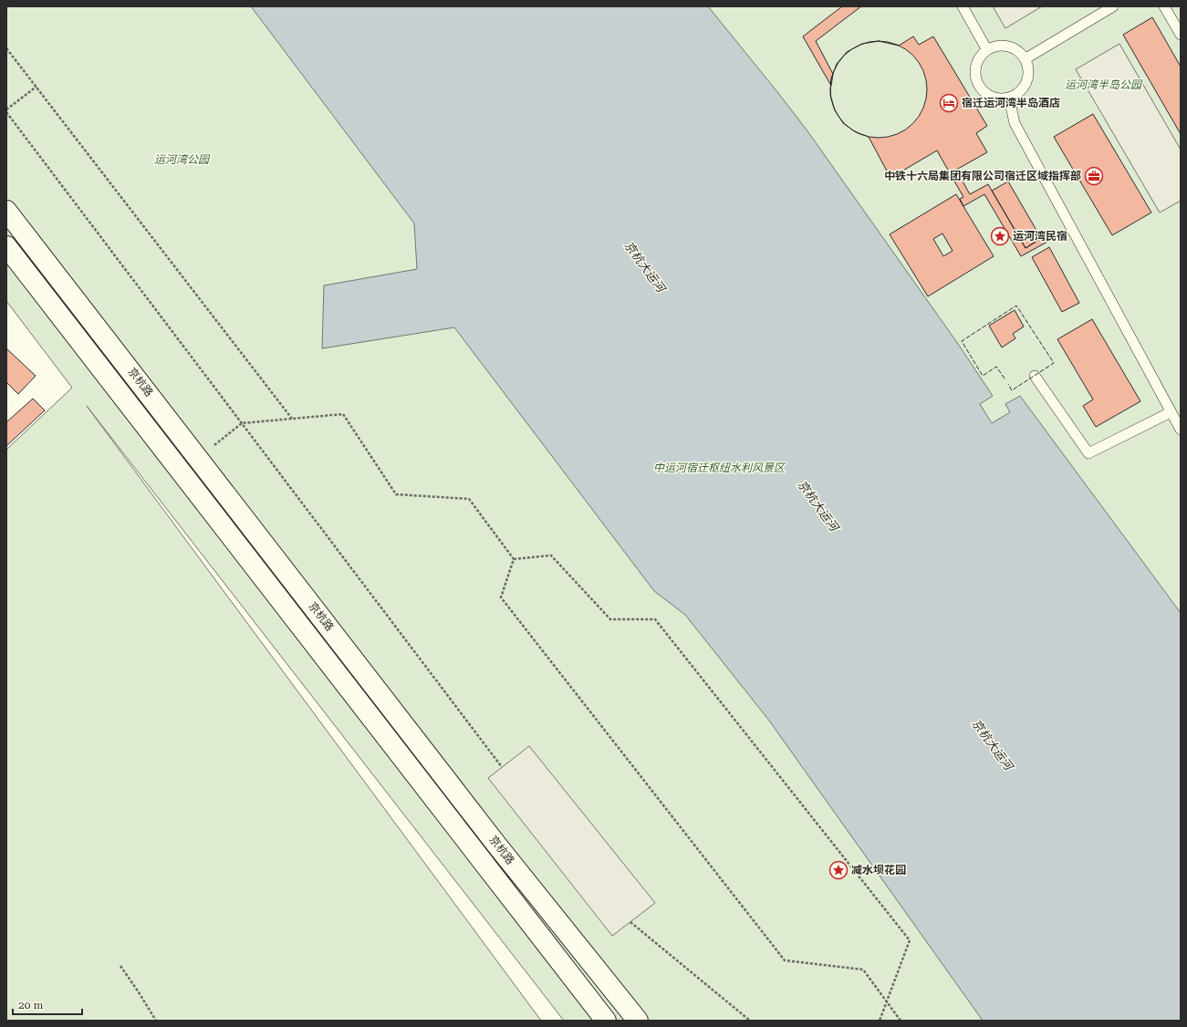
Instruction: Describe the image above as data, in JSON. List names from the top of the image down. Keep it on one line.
{"streets":{"street":["京杭路"]},"water":["京杭大运河"],"parks":["运河湾半岛公园","运河湾公园","中运河宿迁枢纽水利风景区"],"places":{"hotel":["宿迁运河湾半岛酒店"],"office":["中铁十六局集团有限公司宿迁区域指挥部"],"place":["运河湾民宿","减水坝花园"]},"scale_bar":"20 m"}
